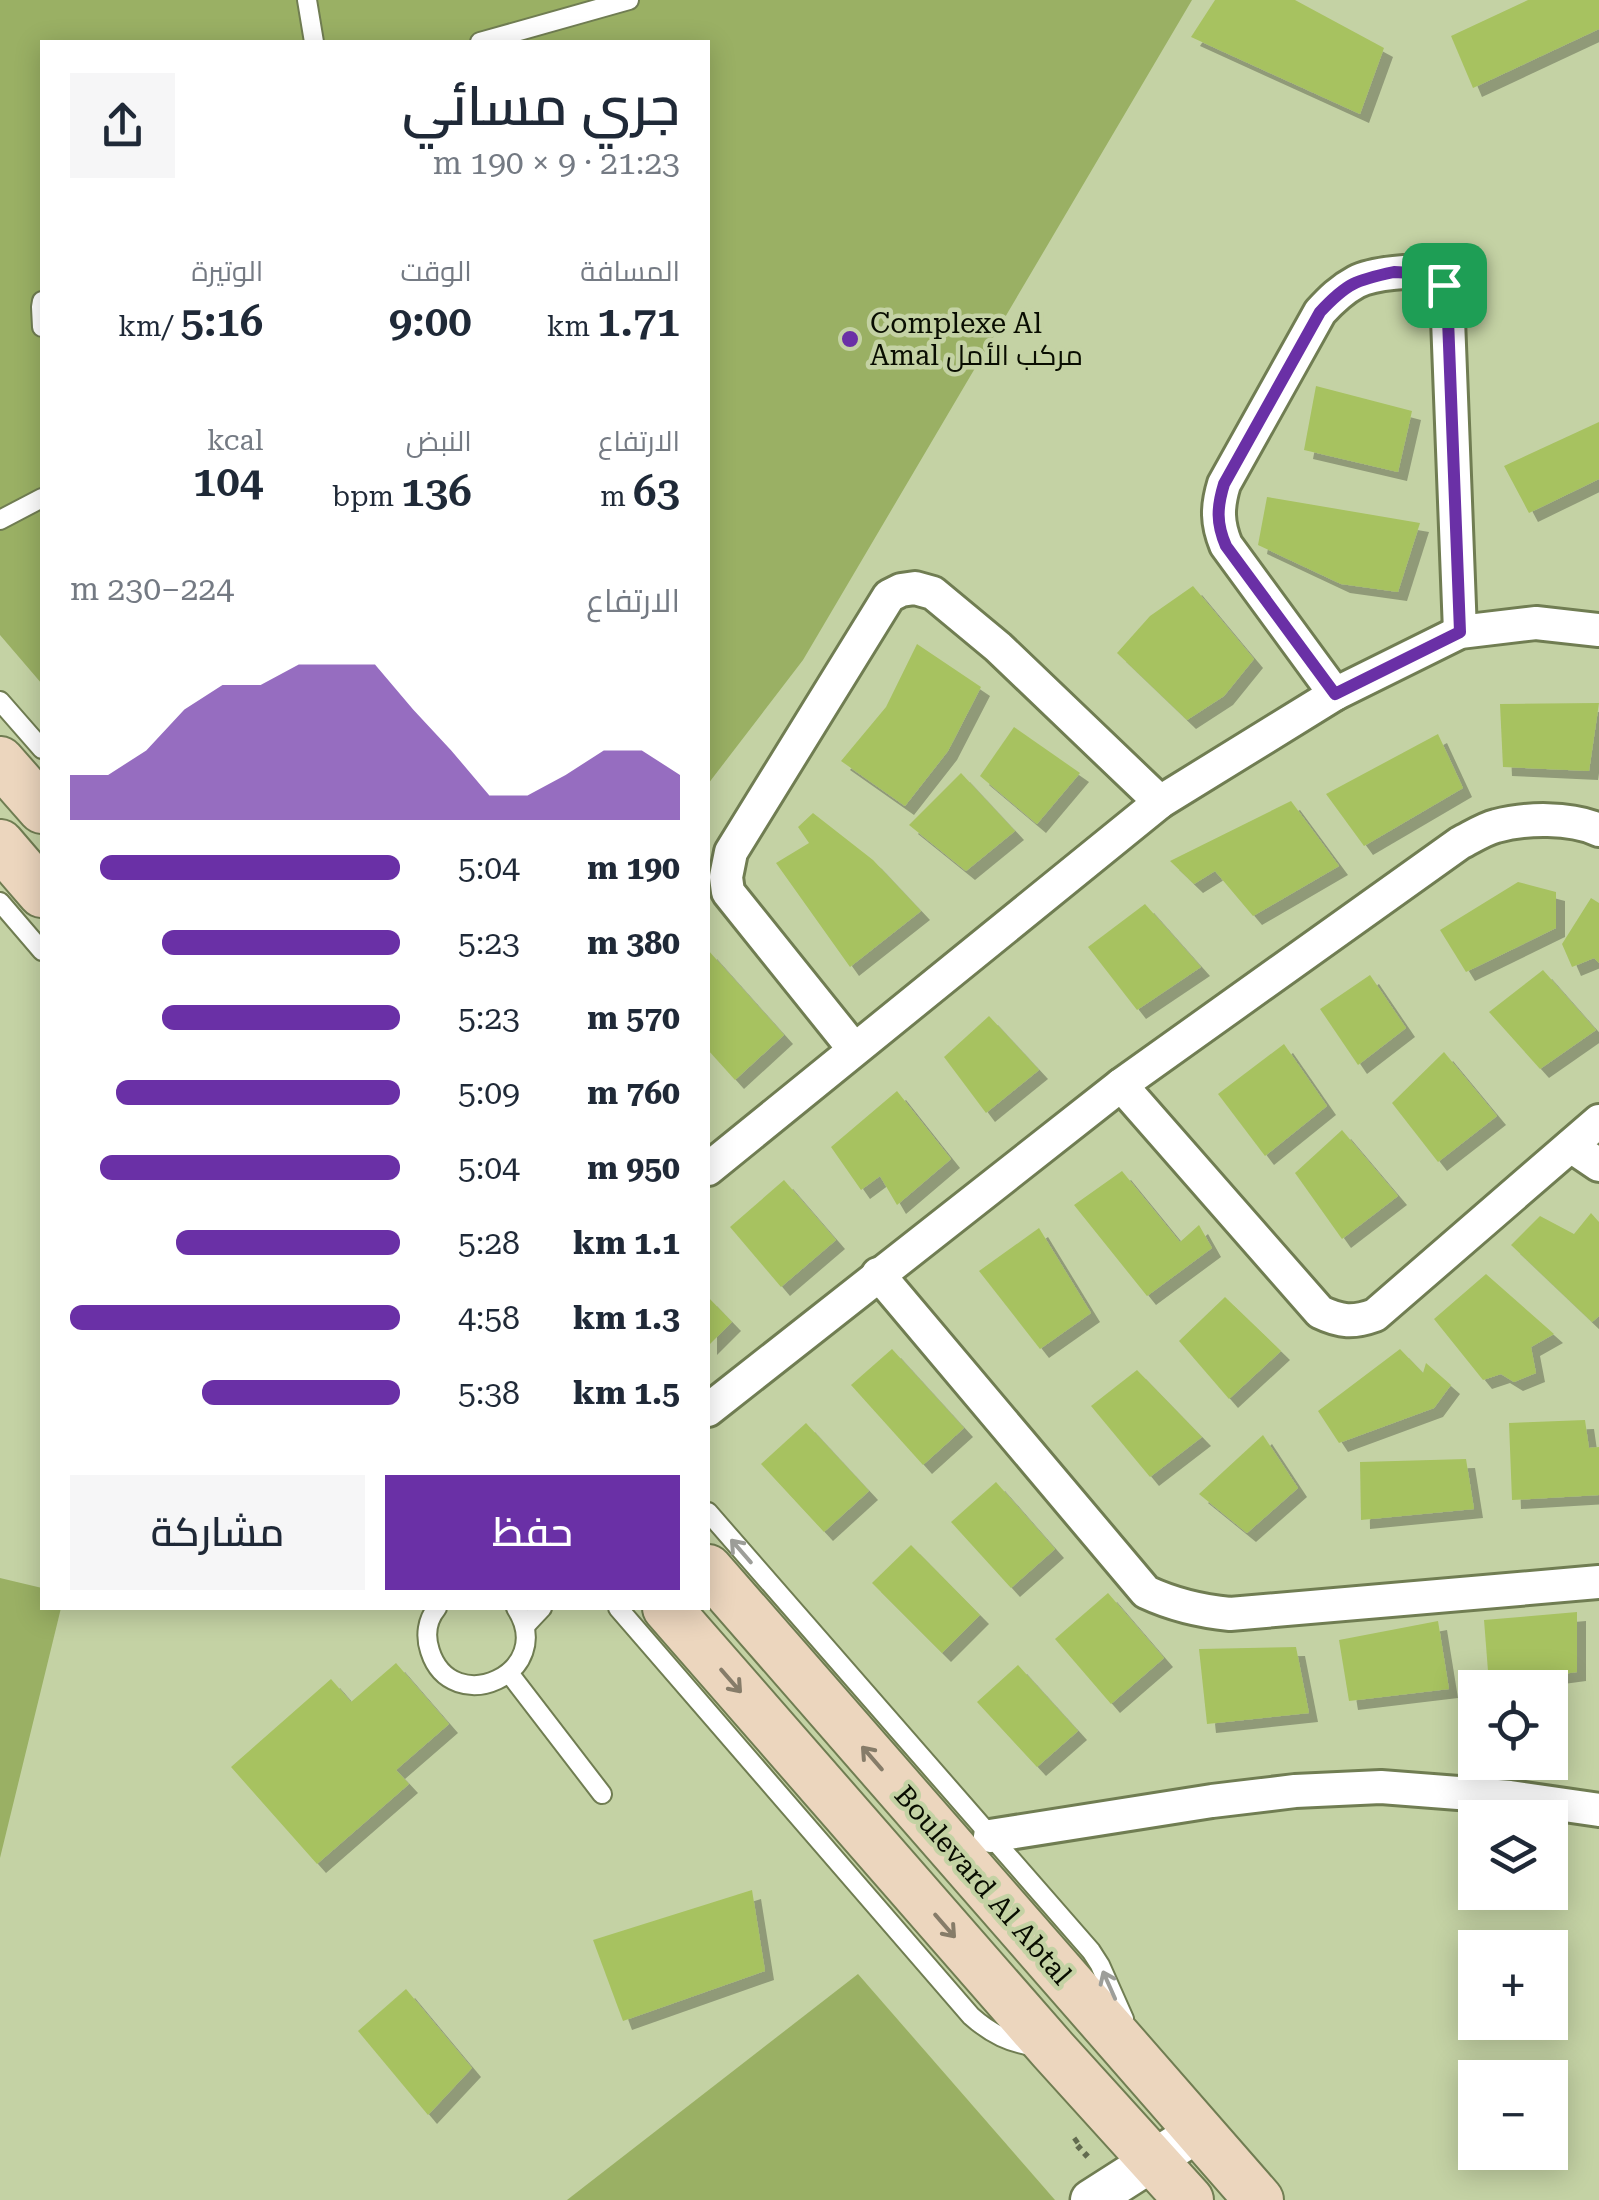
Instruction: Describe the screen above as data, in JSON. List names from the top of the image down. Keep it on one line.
{"streets":{"main road":["Boulevard Al Abtal"]},"places":["Complexe Al Amal مركب الأمل"],"page":{"heading":["جري مسائي","21:23 · 9 × 190 m"],"stats":[["المسافة","1.71 km"],["الوقت","9:00"],["الوتيرة","5:16 /km"],["الارتفاع","63 m"],["النبض","136 bpm"],["kcal","104"]],"chart":["الارتفاع","224–230 m"],"list":[{"name":"190 m","note":"5:04"},{"name":"380 m","note":"5:23"},{"name":"570 m","note":"5:23"},{"name":"760 m","note":"5:09"},{"name":"950 m","note":"5:04"},{"name":"1.1 km","note":"5:28"},{"name":"1.3 km","note":"4:58"},{"name":"1.5 km","note":"5:38"}],"buttons":["حفظ","مشاركة"],"map_buttons":["+","−"]}}
